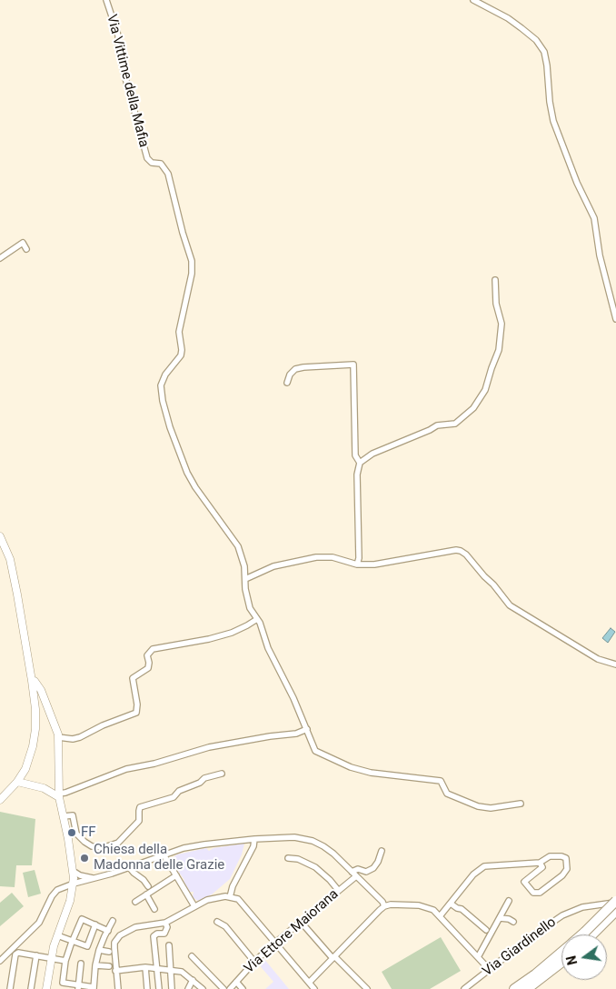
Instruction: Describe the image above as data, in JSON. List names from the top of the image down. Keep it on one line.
{"streets":{"street":["Via Vittime della Mafia","Via Ettore Maiorana","Via Giardinello"]},"places":["FF","Chiesa della Madonna delle Grazie"],"north":"left"}
